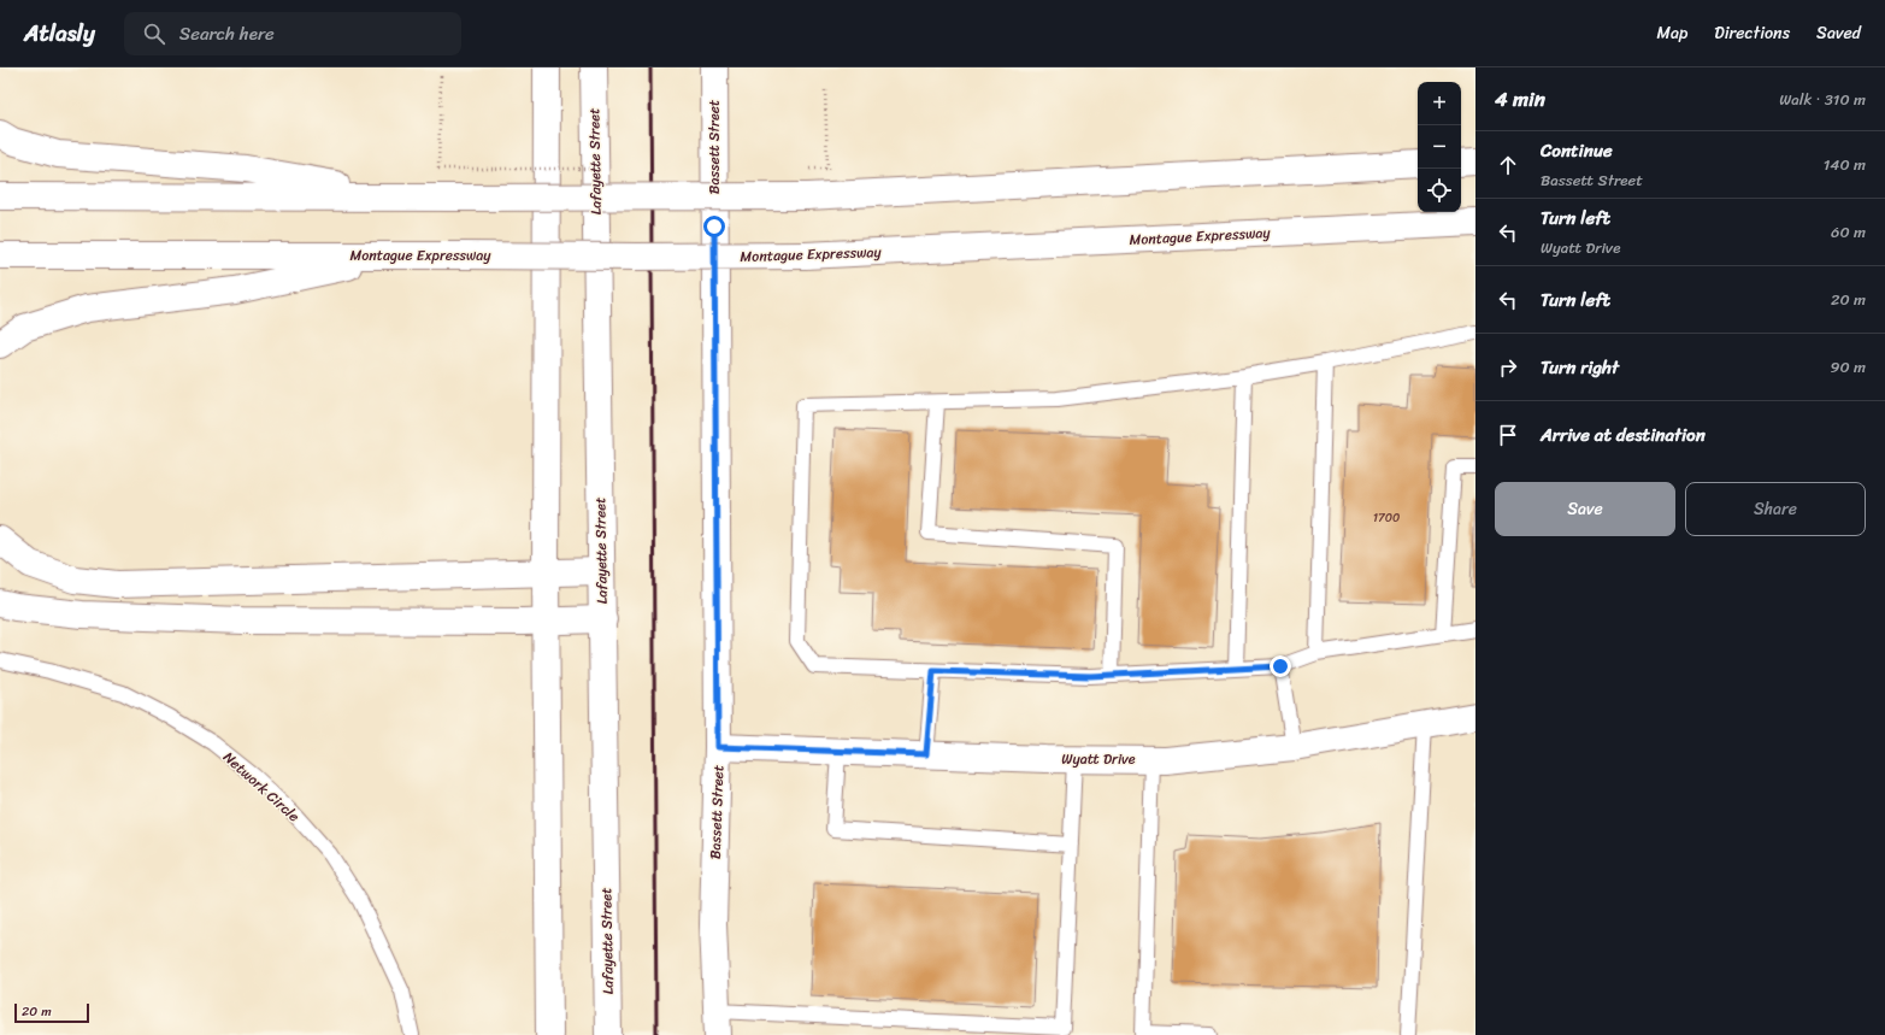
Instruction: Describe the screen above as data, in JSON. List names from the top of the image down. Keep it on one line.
{"streets":{"main road":["Bassett Street","Lafayette Street","Montague Expressway","Wyatt Drive"],"lane":["Network Circle"]},"crossings":[["Bassett Street","Wyatt Drive"]],"house_numbers":["1700"],"scale_bar":"20 m","page":{"header":"Atlasly","search":"Search here","nav":["Map","Directions","Saved"],"heading":["4 min","Walk · 310 m"],"map_buttons":["+","−"],"list":[["Continue","Bassett Street","140 m"],["Turn left","Wyatt Drive","60 m"],["Turn left","20 m"],["Turn right","90 m"],"Arrive at destination"],"buttons":["Save","Share"],"scale":"20 m"}}
